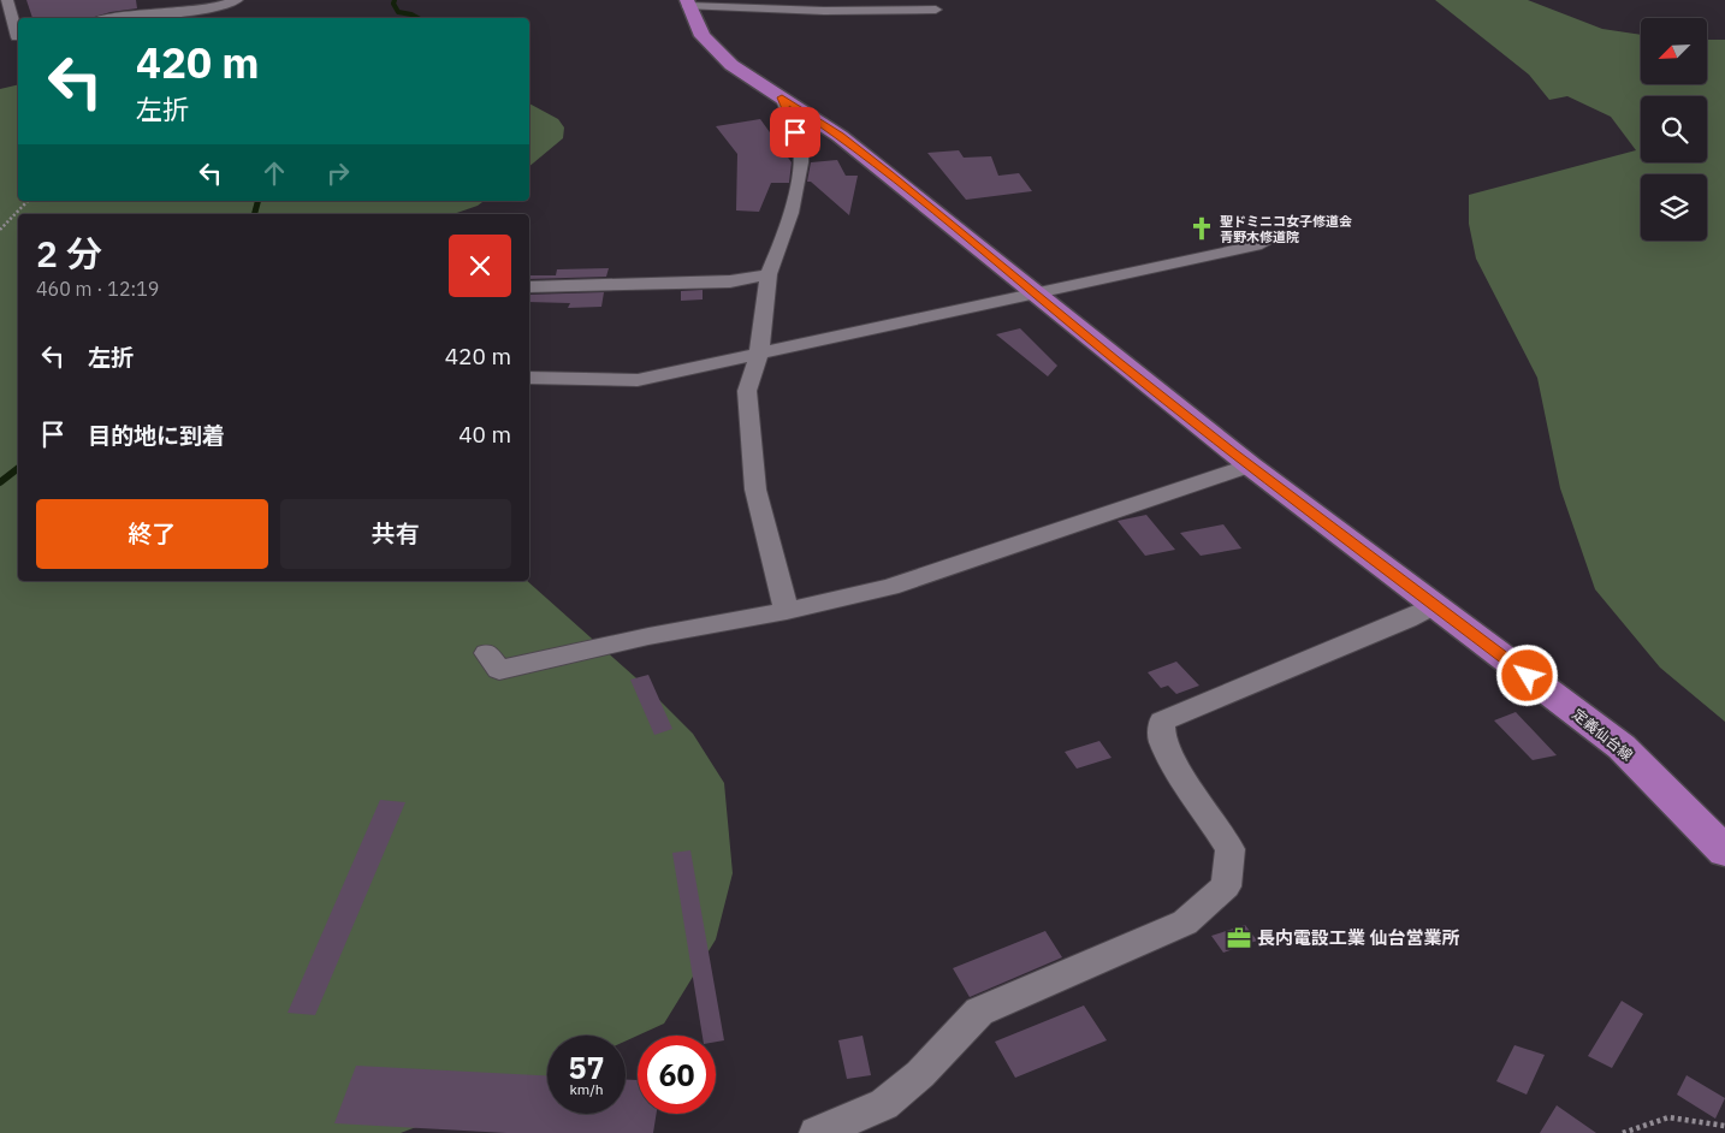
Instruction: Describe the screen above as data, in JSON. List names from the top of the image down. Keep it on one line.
{"streets":{"main road":["定義仙台線"]},"places":{"church":["聖ドミニコ女子修道会 青野木修道院"],"office":["長内電設工業 仙台営業所"]},"north":"bottom left","page":{"turn":["420 m","左折"],"heading":["2 分","460 m · 12:19"],"list":[{"name":"左折","value":"420 m"},{"name":"目的地に到着","value":"40 m"}],"buttons":["終了","共有"],"speed":"57 km/h","limit":"60"}}
